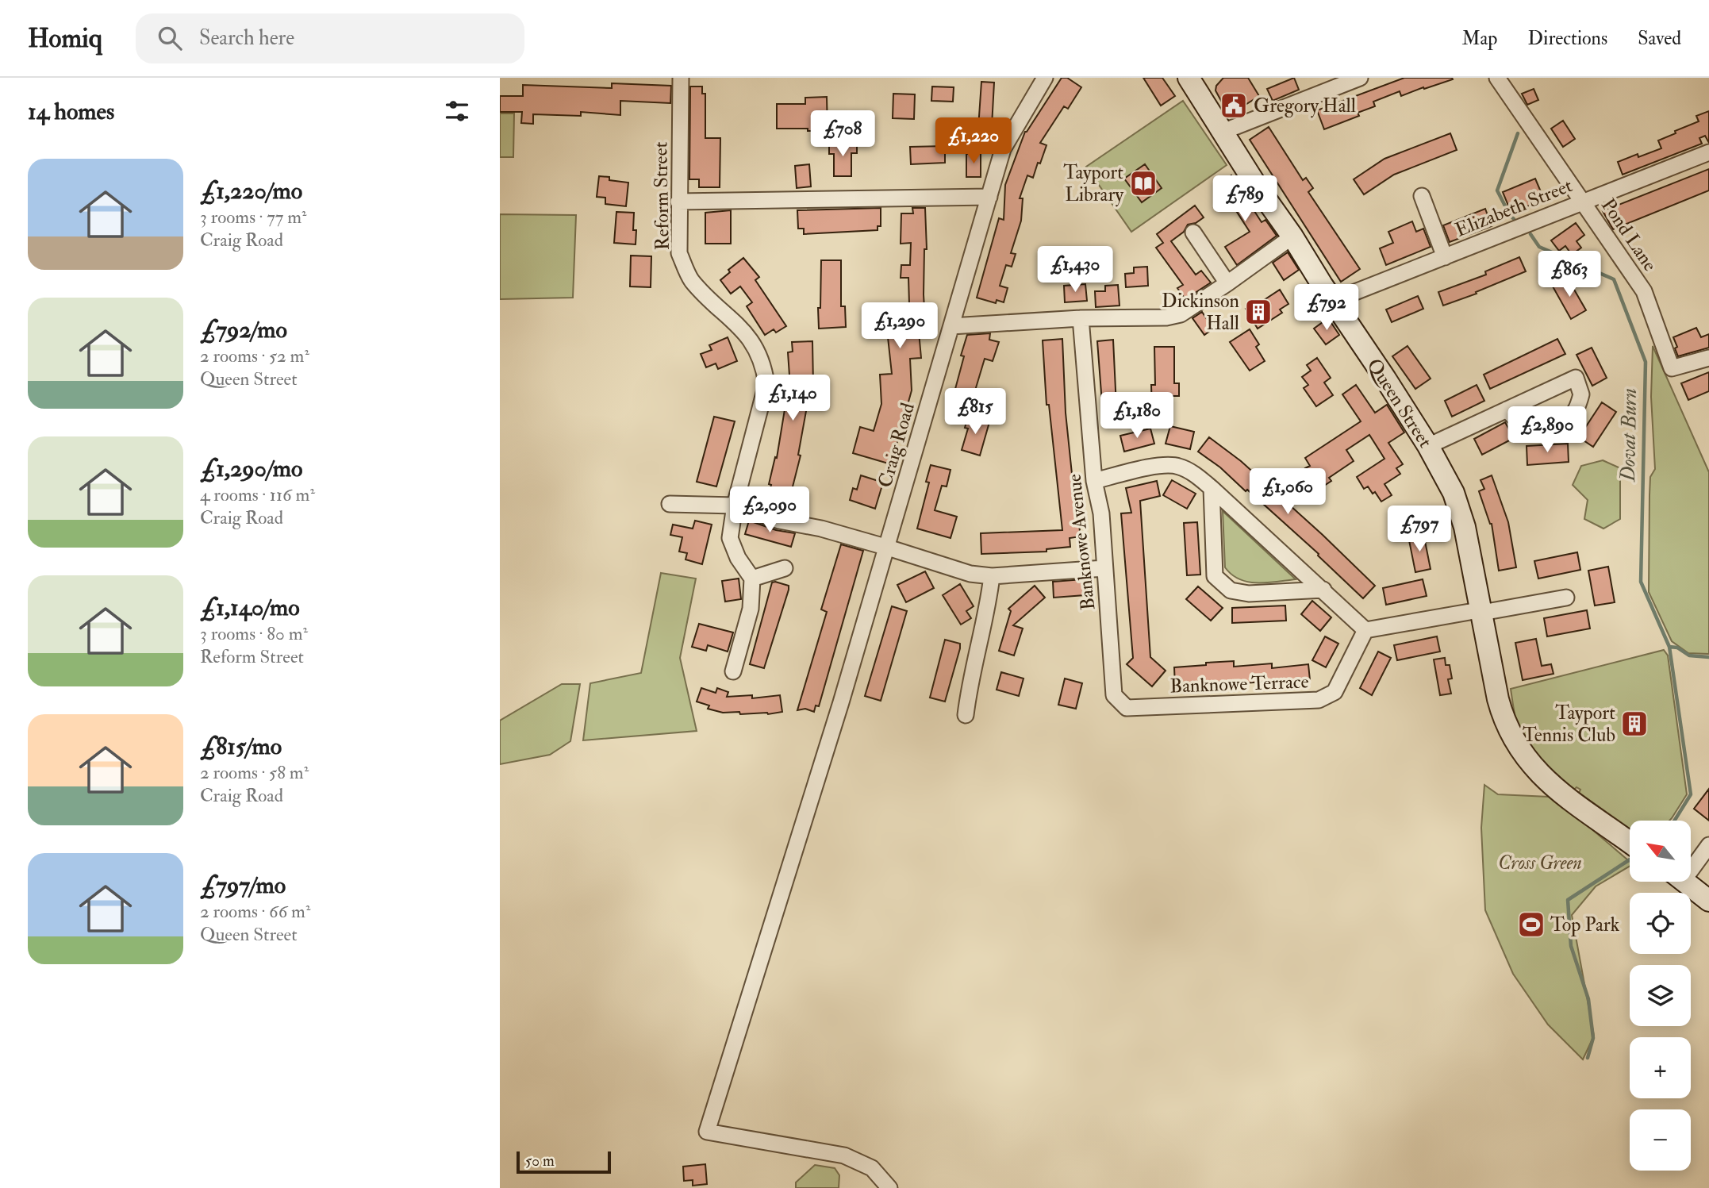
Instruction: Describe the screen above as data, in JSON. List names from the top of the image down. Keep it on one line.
{"streets":{"main road":["Queen Street"],"street":["Reform Street","Elizabeth Street","Pond Lane","Craig Road","Banknowe Avenue","Banknowe Terrace"]},"crossings":[["Elizabeth Street","Pond Lane"],["Elizabeth Street","Queen Street"],["Banknowe Avenue","Banknowe Terrace"]],"water":["Dovat Burn"],"parks":["Cross Green"],"places":{"public building":["Gregory Hall"],"library":["Tayport Library"],"building":["Dickinson Hall","Tayport Tennis Club"],"sports":["Top Park"]},"scale_bar":"50 m","north":"top left","page":{"header":"Homiq","search":"Search here","nav":["Map","Directions","Saved"],"heading":"14 homes","price":["£708","£1,220","£789","£1,430","£863","£792","£1,290","£1,140","£815","£1,180","£2,890","£1,060","£2,090","£797"],"list":[{"name":"£1,220/mo","note":"3 rooms · 77 m² · Craig Road"},{"name":"£792/mo","note":"2 rooms · 52 m² · Queen Street"},{"name":"£1,290/mo","note":"4 rooms · 116 m² · Craig Road"},{"name":"£1,140/mo","note":"3 rooms · 80 m² · Reform Street"},{"name":"£815/mo","note":"2 rooms · 58 m² · Craig Road"},{"name":"£797/mo","note":"2 rooms · 66 m² · Queen Street"}],"map_buttons":["+","−"],"scale":"50 m"}}
